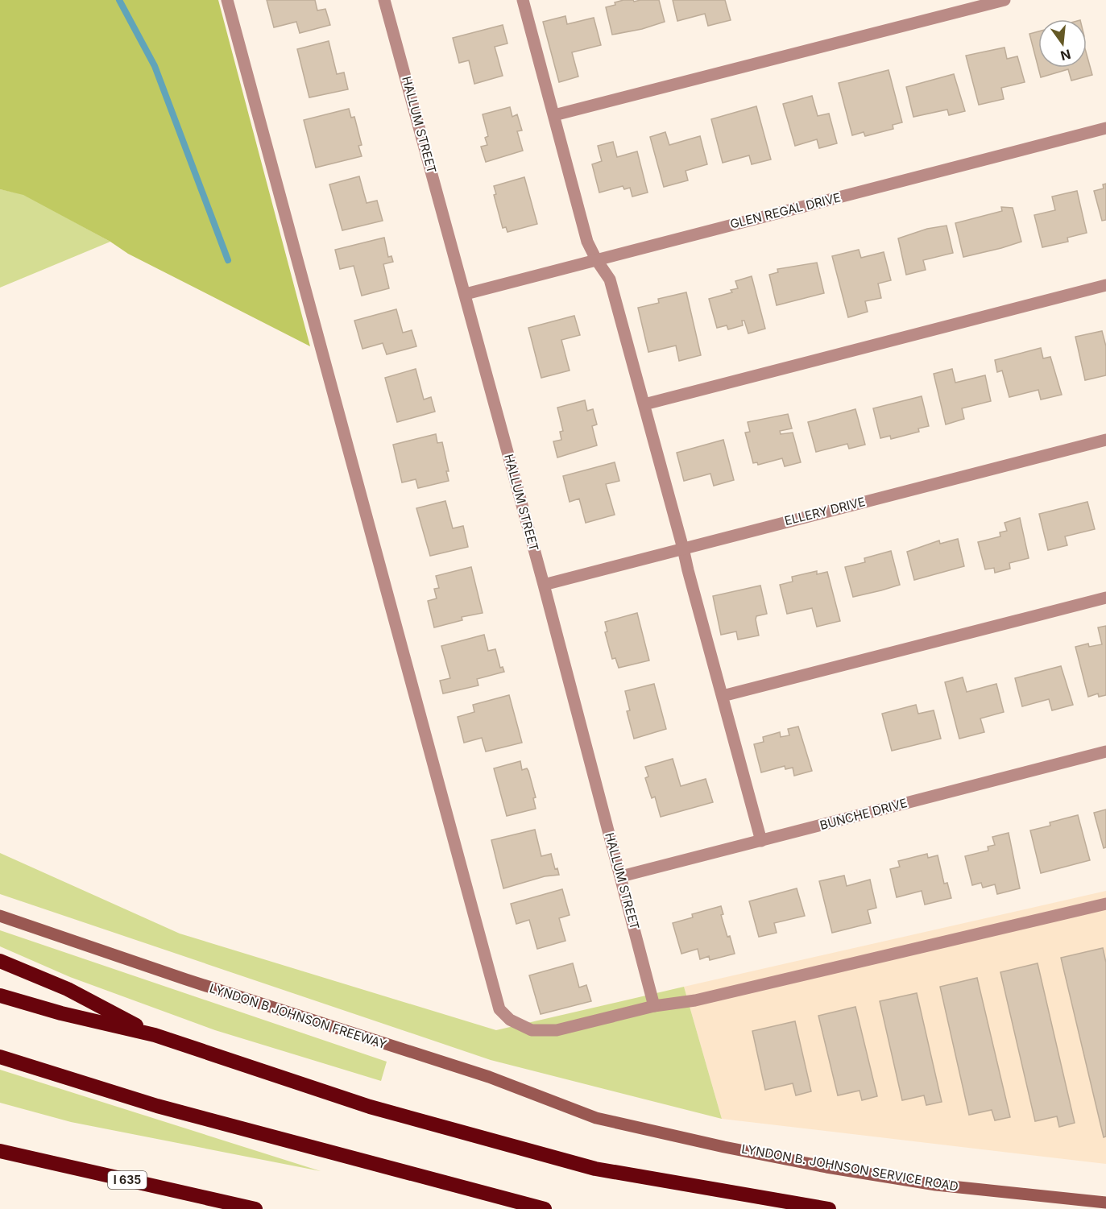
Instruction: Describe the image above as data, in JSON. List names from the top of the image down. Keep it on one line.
{"streets":{"highway":["I 635"],"main road":["LYNDON B JOHNSON FREEWAY","LYNDON B. JOHNSON SERVICE ROAD"],"street":["HALLUM STREET","GLEN REGAL DRIVE","ELLERY DRIVE","BUNCHE DRIVE"]},"crossings":[["HALLUM STREET","GLEN REGAL DRIVE"],["HALLUM STREET","ELLERY DRIVE"],["HALLUM STREET","BUNCHE DRIVE"],["LYNDON B JOHNSON FREEWAY","LYNDON B. JOHNSON SERVICE ROAD"]],"north":"bottom"}
